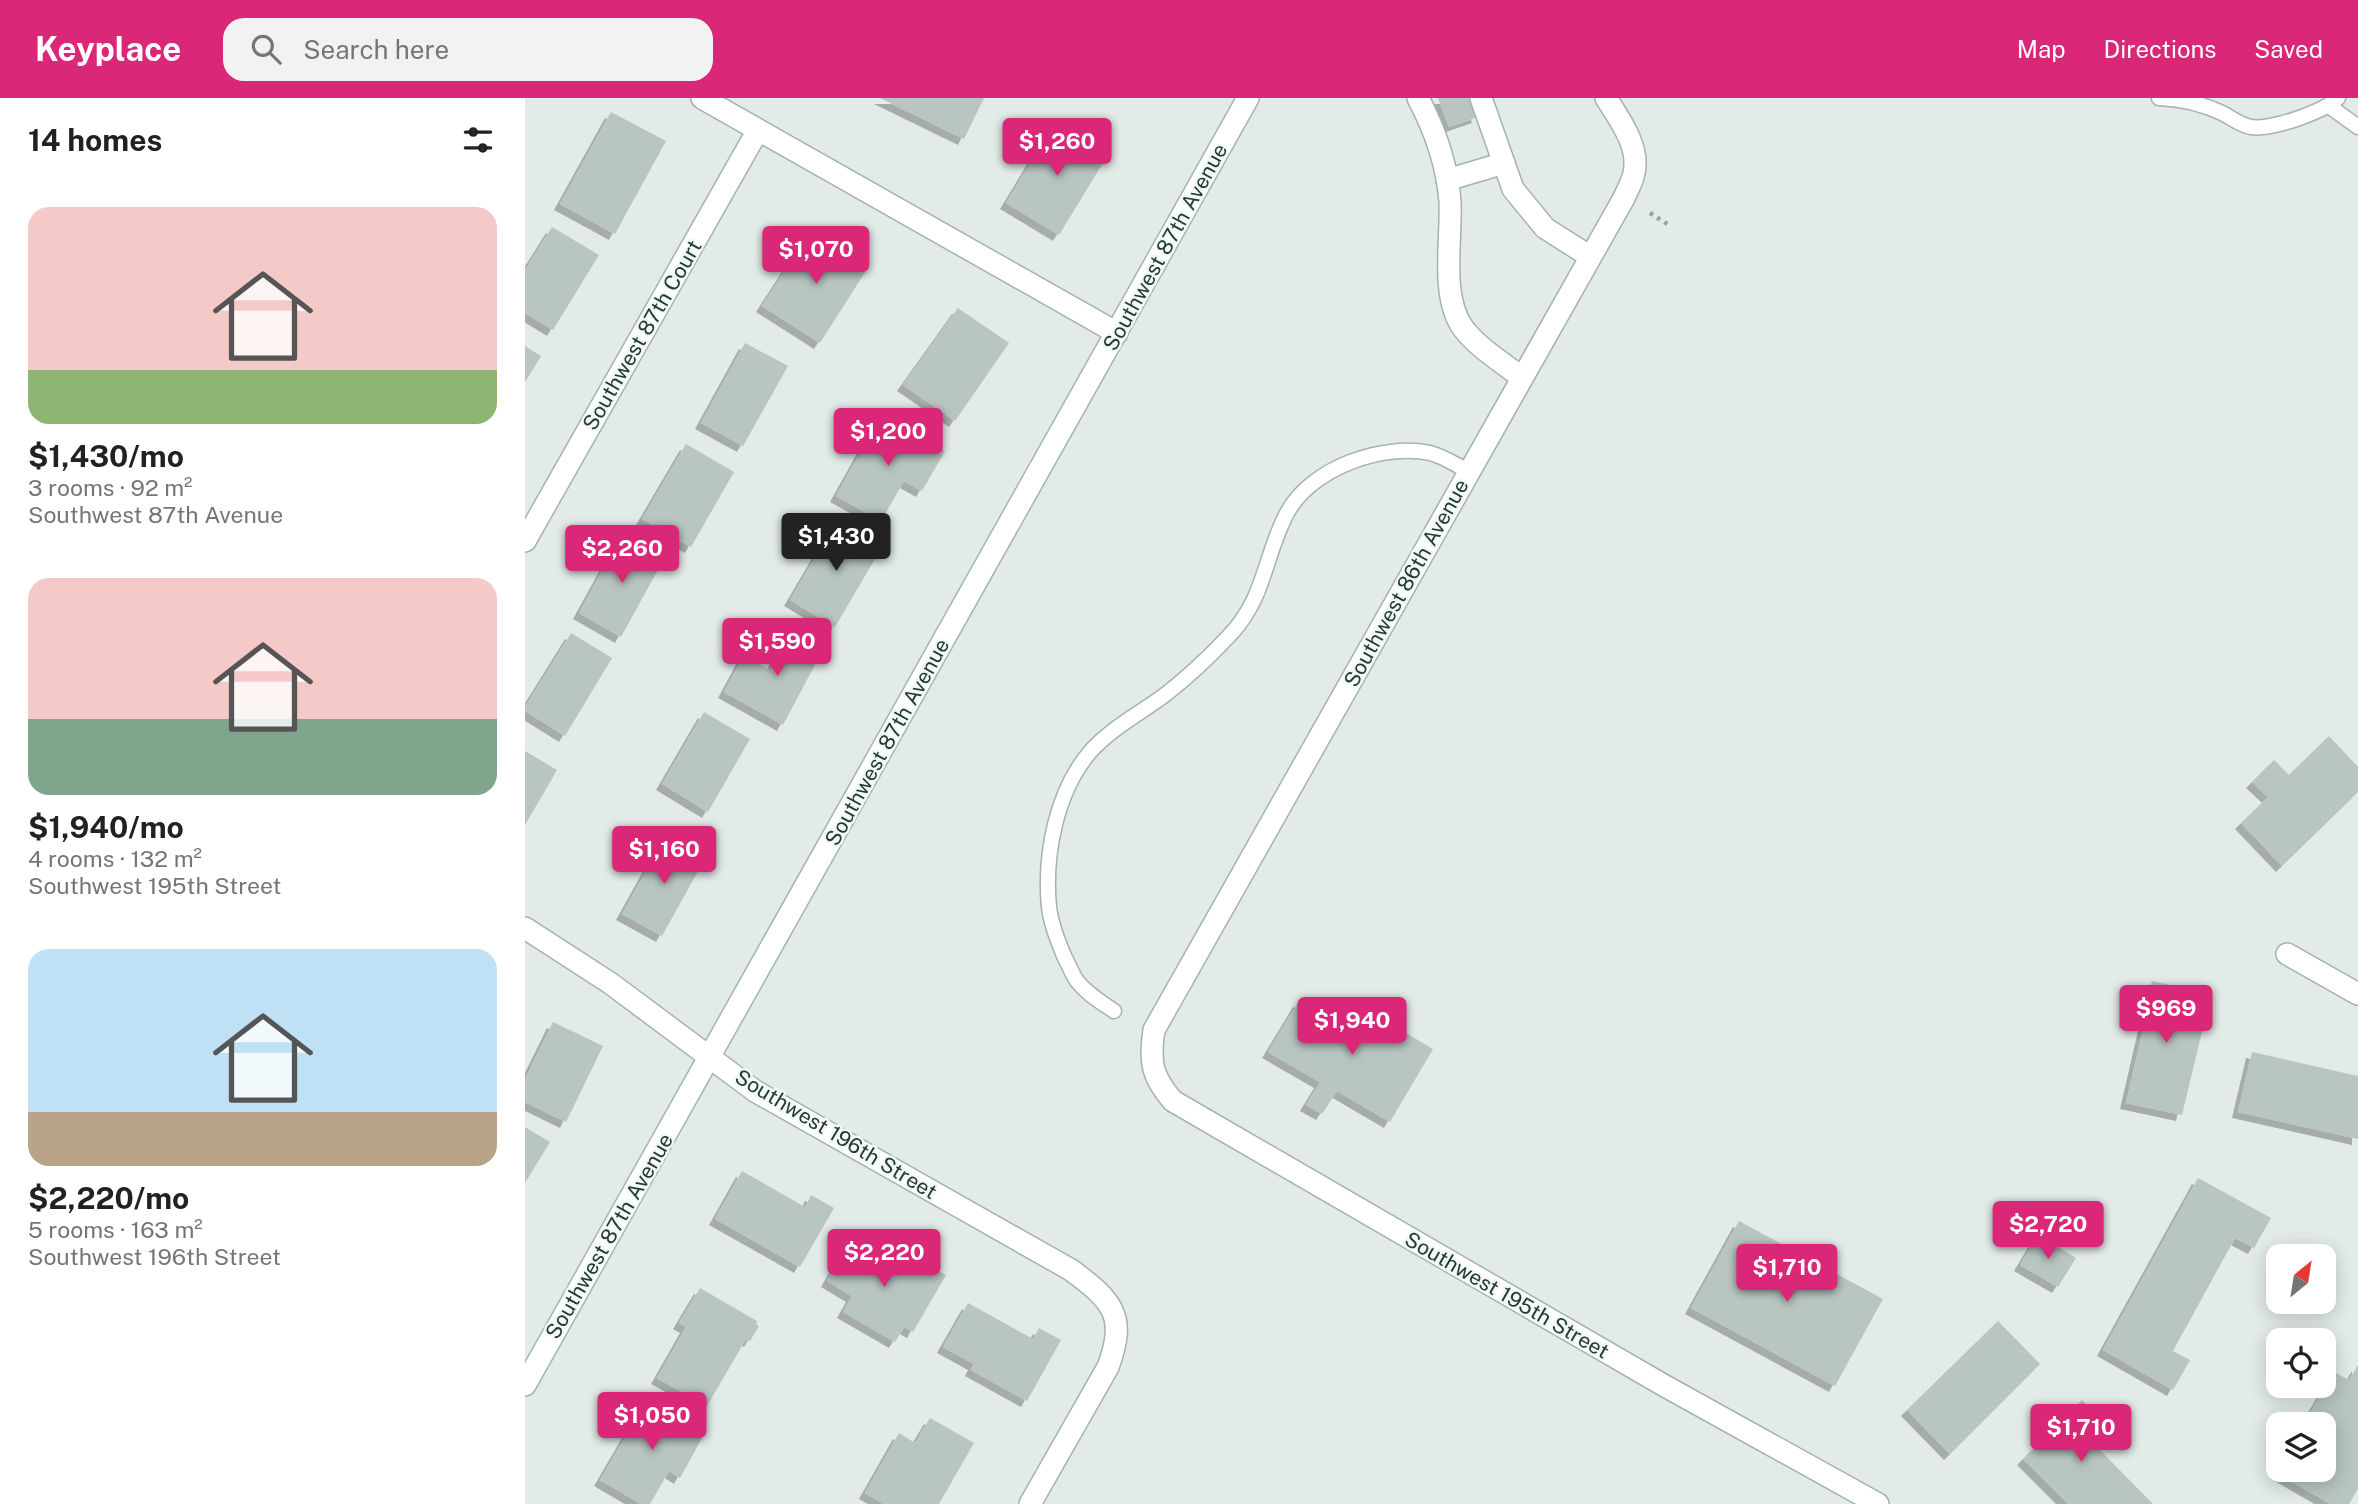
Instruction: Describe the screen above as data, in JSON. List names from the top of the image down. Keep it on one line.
{"streets":{"street":["Southwest 87th Avenue","Southwest 87th Court","Southwest 86th Avenue","Southwest 196th Street","Southwest 195th Street"]},"crossings":[["Southwest 87th Avenue","Southwest 196th Street"],["Southwest 86th Avenue","Southwest 195th Street"]],"north":"top right","page":{"header":"Keyplace","search":"Search here","nav":["Map","Directions","Saved"],"heading":"14 homes","price":["$1,260","$1,070","$1,200","$1,430","$2,260","$1,590","$1,160","$969","$1,940","$2,720","$2,220","$1,710","$1,050","$1,710"],"list":[{"name":"$1,430/mo","note":"3 rooms · 92 m² · Southwest 87th Avenue"},{"name":"$1,940/mo","note":"4 rooms · 132 m² · Southwest 195th Street"},{"name":"$2,220/mo","note":"5 rooms · 163 m² · Southwest 196th Street"}]}}
